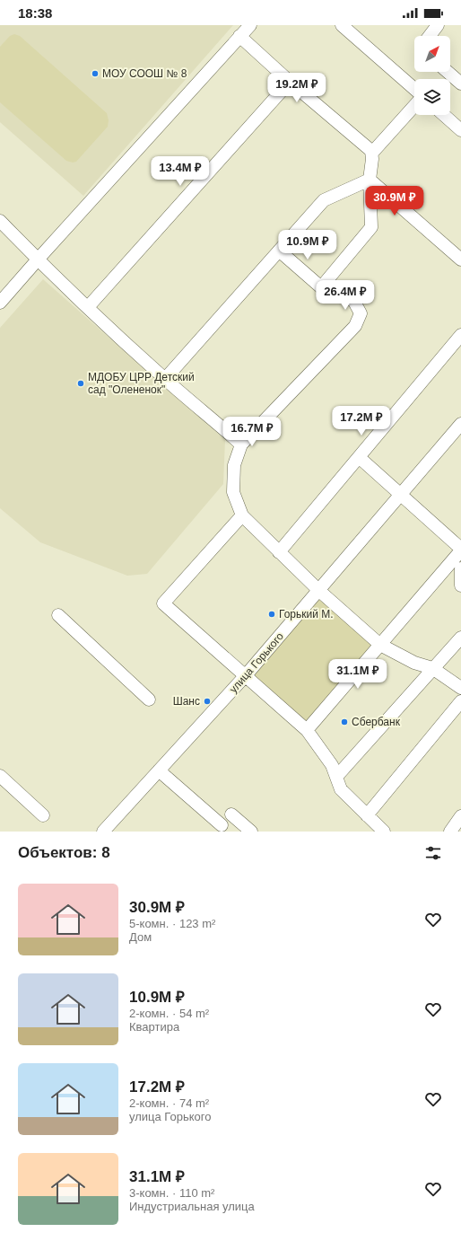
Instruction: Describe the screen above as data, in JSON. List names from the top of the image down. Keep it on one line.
{"streets":{"street":["улица Горького"]},"places":["МОУ СООШ № 8","МДОБУ ЦРР Детский сад \"Олененок\"","Горький М.","Шанс","Сбербанк"],"north":"top right","page":{"status":"18:38","price":["19.2M ₽","13.4M ₽","30.9M ₽","10.9M ₽","26.4M ₽","17.2M ₽","16.7M ₽","31.1M ₽"],"heading":"Объектов: 8","list":[{"name":"30.9M ₽","note":"5-комн. · 123 m² · Дом"},{"name":"10.9M ₽","note":"2-комн. · 54 m² · Квартира"},{"name":"17.2M ₽","note":"2-комн. · 74 m² · улица Горького"},{"name":"31.1M ₽","note":"3-комн. · 110 m² · Индустриальная улица"}]}}
